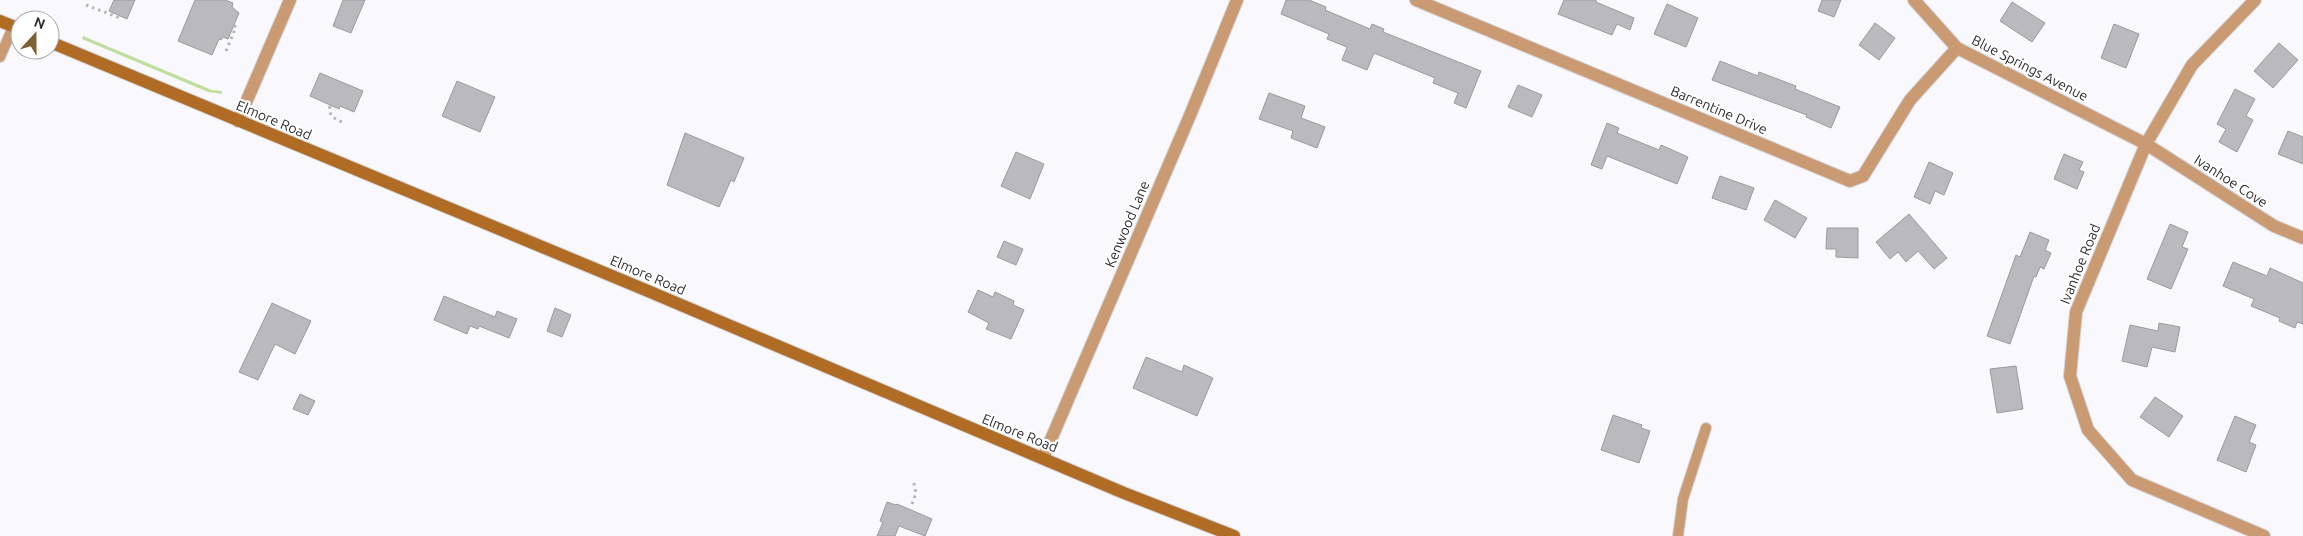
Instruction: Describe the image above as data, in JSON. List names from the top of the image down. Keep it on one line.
{"streets":{"street":["Blue Springs Avenue","Barrentine Drive","Elmore Road","Ivanhoe Cove","Kenwood Lane","Ivanhoe Road"]},"crossings":[["Blue Springs Avenue","Barrentine Drive"],["Blue Springs Avenue","Ivanhoe Cove"],["Blue Springs Avenue","Ivanhoe Road"],["Elmore Road","Kenwood Lane"],["Ivanhoe Cove","Ivanhoe Road"]],"north":"top"}
